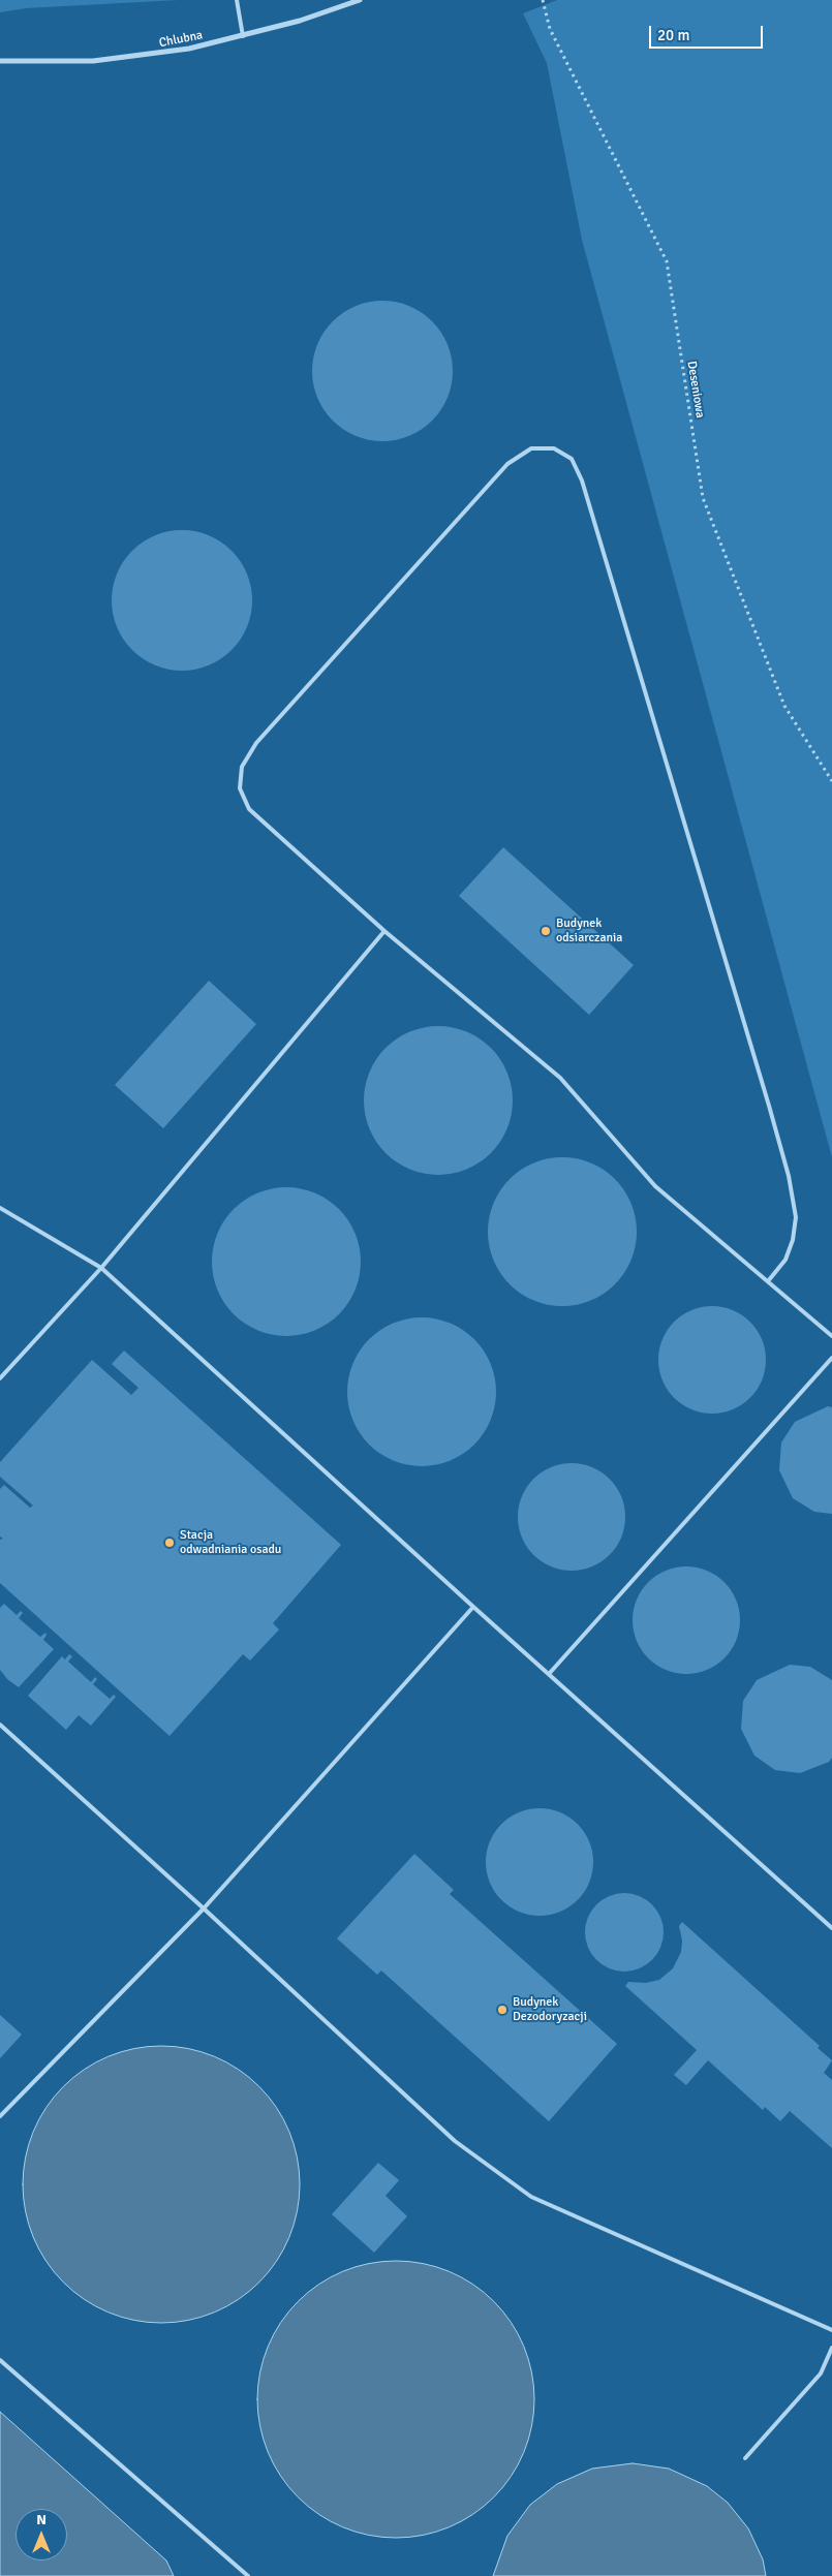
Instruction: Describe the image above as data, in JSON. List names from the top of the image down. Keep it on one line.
{"streets":{"street":["Chlubna"],"path":["Deseniowa"]},"places":["Budynek odsiarczania","Stacja odwadniania osadu","Budynek Dezodoryzacji"],"scale_bar":"20 m","north":"top"}
